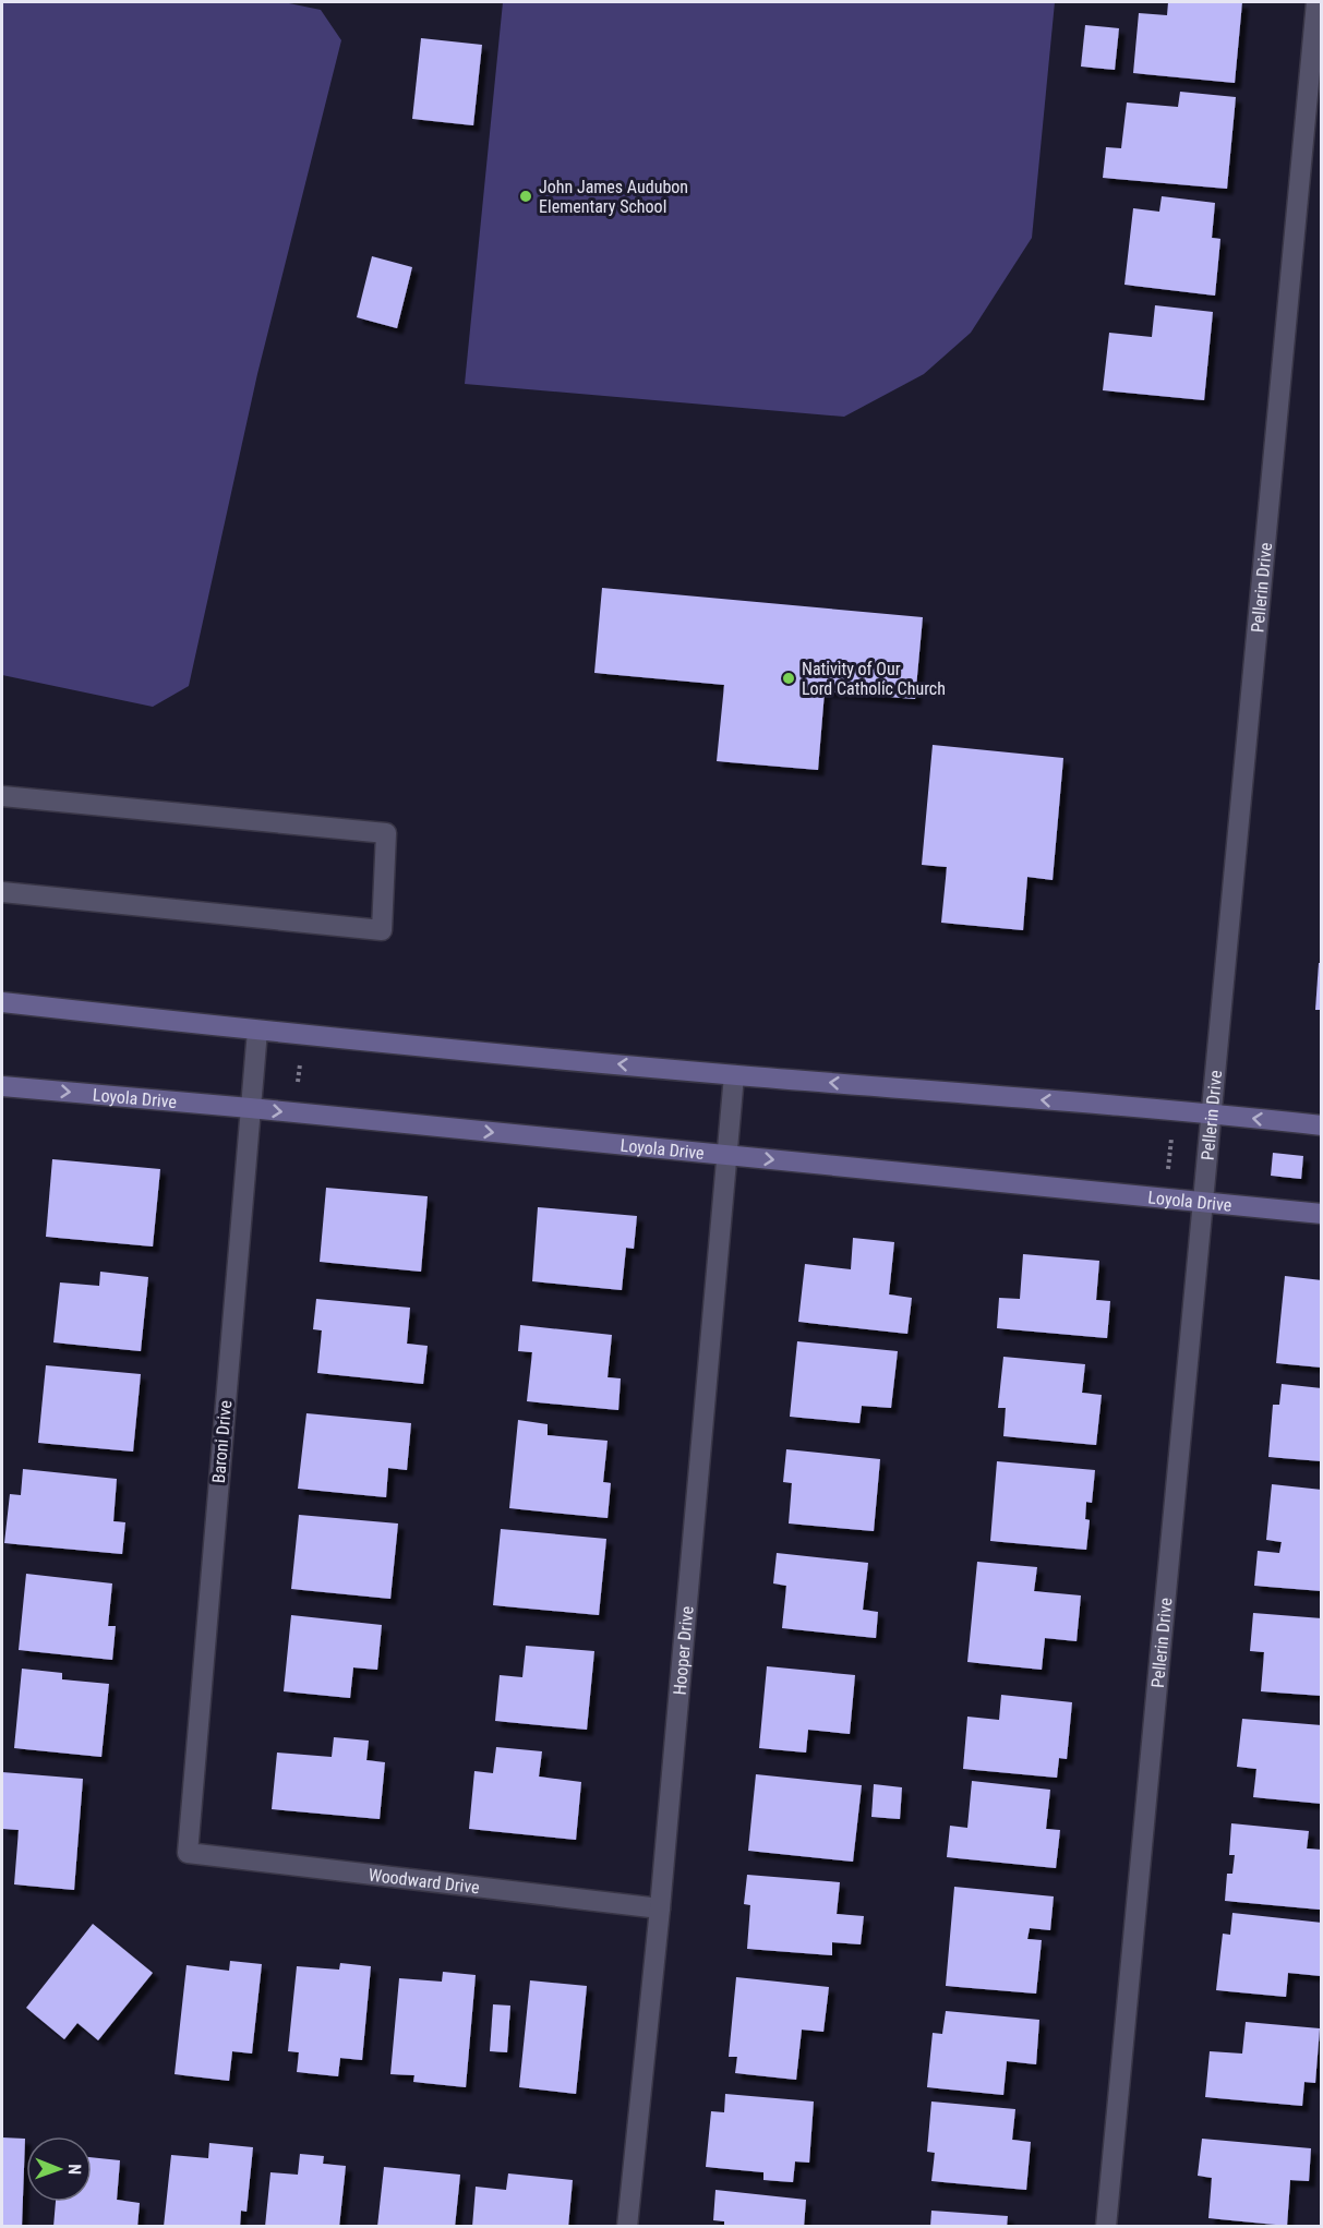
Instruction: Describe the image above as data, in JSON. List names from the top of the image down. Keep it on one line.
{"streets":{"main road":["Loyola Drive"],"street":["Pellerin Drive","Baroni Drive","Hooper Drive","Woodward Drive"]},"crossings":[["Pellerin Drive","Loyola Drive"],["Loyola Drive","Baroni Drive"],["Loyola Drive","Hooper Drive"],["Baroni Drive","Woodward Drive"],["Hooper Drive","Woodward Drive"]],"places":["John James Audubon Elementary School","Nativity of Our Lord Catholic Church"],"north":"right"}
